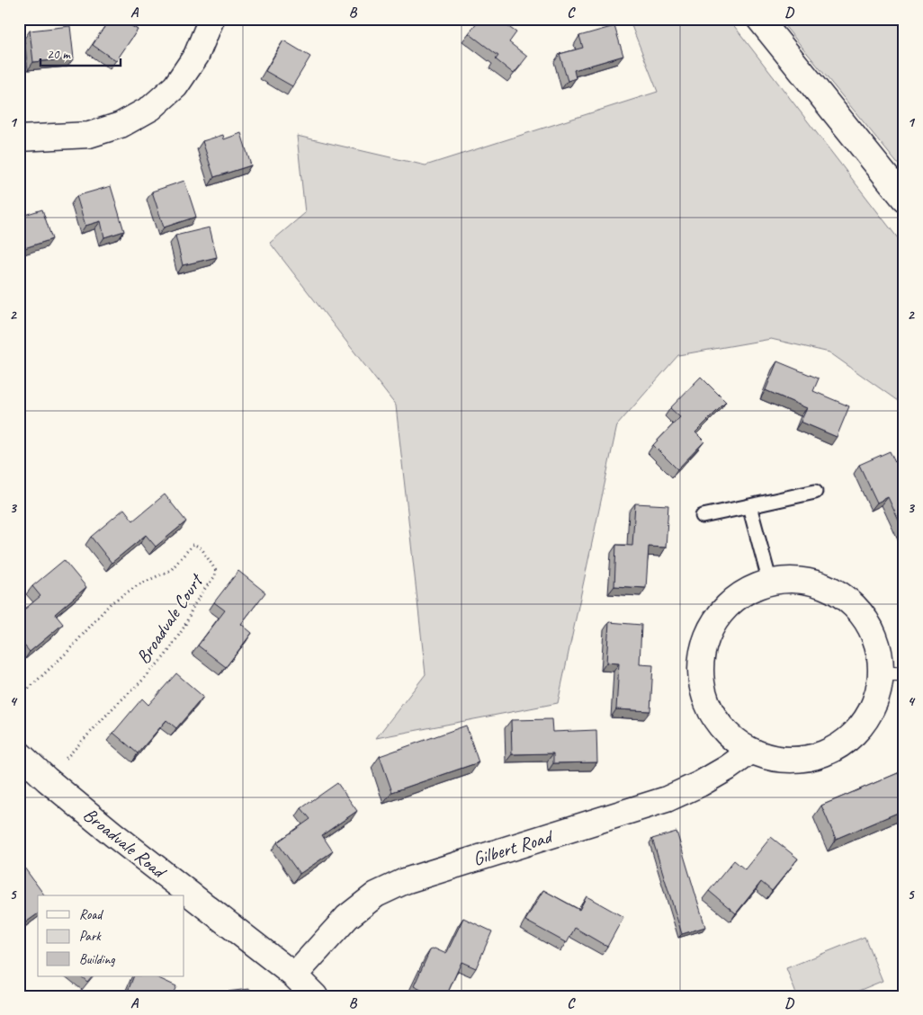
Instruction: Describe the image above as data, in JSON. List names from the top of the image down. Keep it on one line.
{"streets":{"main road":["Broadvale Road","Gilbert Road"],"path":["Broadvale Court"]},"crossings":[["Broadvale Court","Broadvale Road"],["Broadvale Road","Gilbert Road"]],"legend":["Road","Park","Building"],"scale_bar":"20 m","grid":{"columns":["A","B","C","D"],"rows":["1","2","3","4","5"]}}
